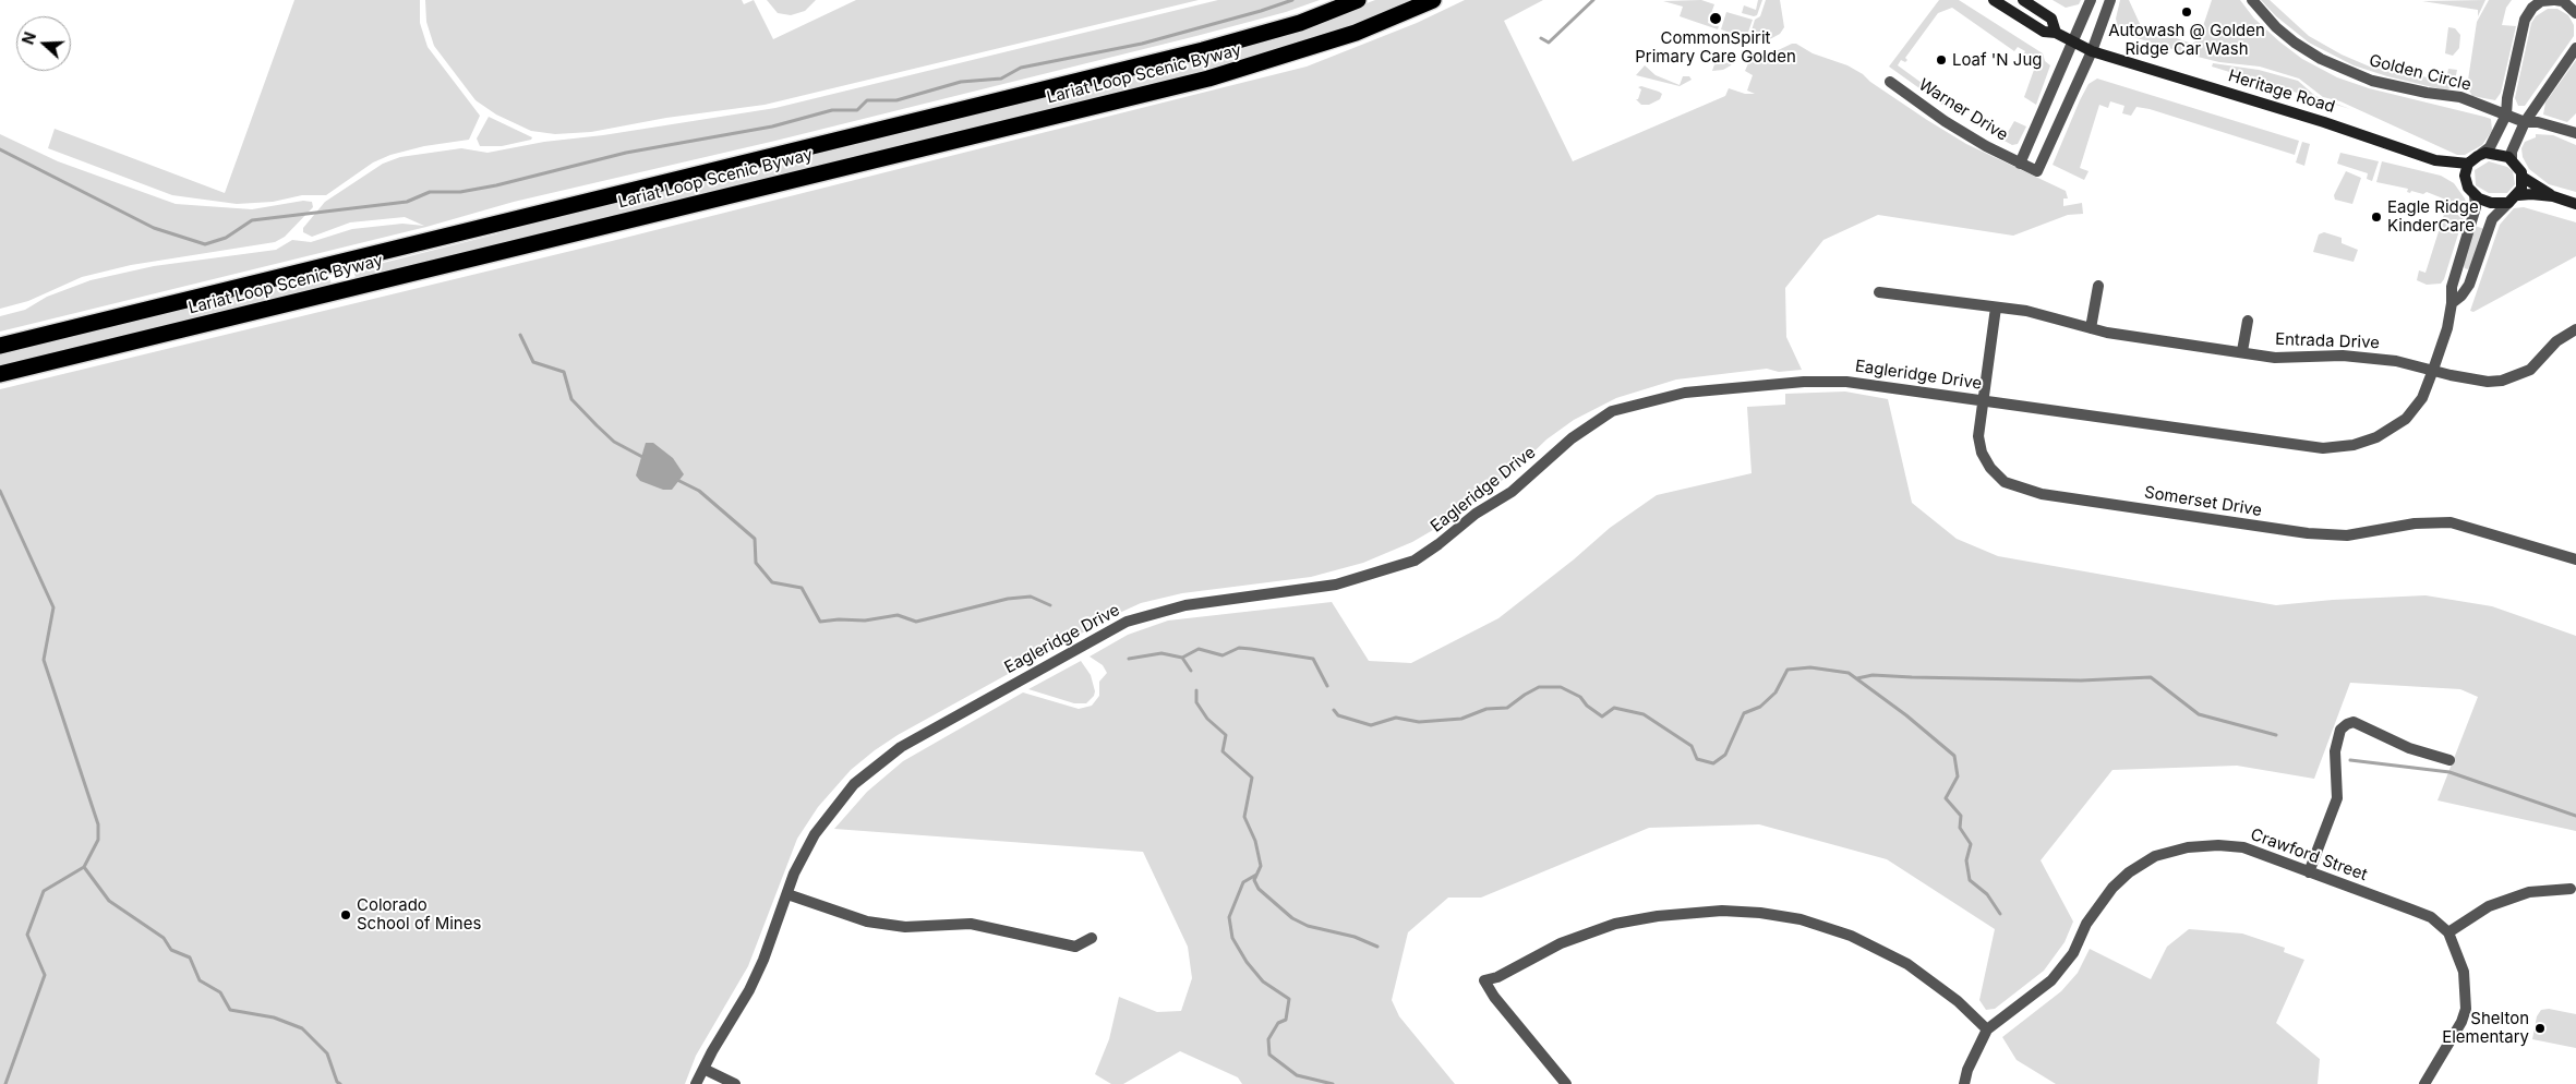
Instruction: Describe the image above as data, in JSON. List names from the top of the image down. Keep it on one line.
{"streets":{"highway":["Lariat Loop Scenic Byway"],"main road":["Heritage Road"],"street":["Golden Circle","Warner Drive","Entrada Drive","Eagleridge Drive","Somerset Drive","Crawford Street"]},"crossings":[["Heritage Road","Warner Drive"],["Heritage Road","Eagleridge Drive"],["Entrada Drive","Eagleridge Drive"],["Entrada Drive","Somerset Drive"],["Eagleridge Drive","Somerset Drive"]],"places":["Autowash @ Golden Ridge Car Wash","CommonSpirit Primary Care Golden","Loaf 'N Jug","Eagle Ridge KinderCare","Colorado School of Mines","Shelton Elementary"],"north":"left"}
